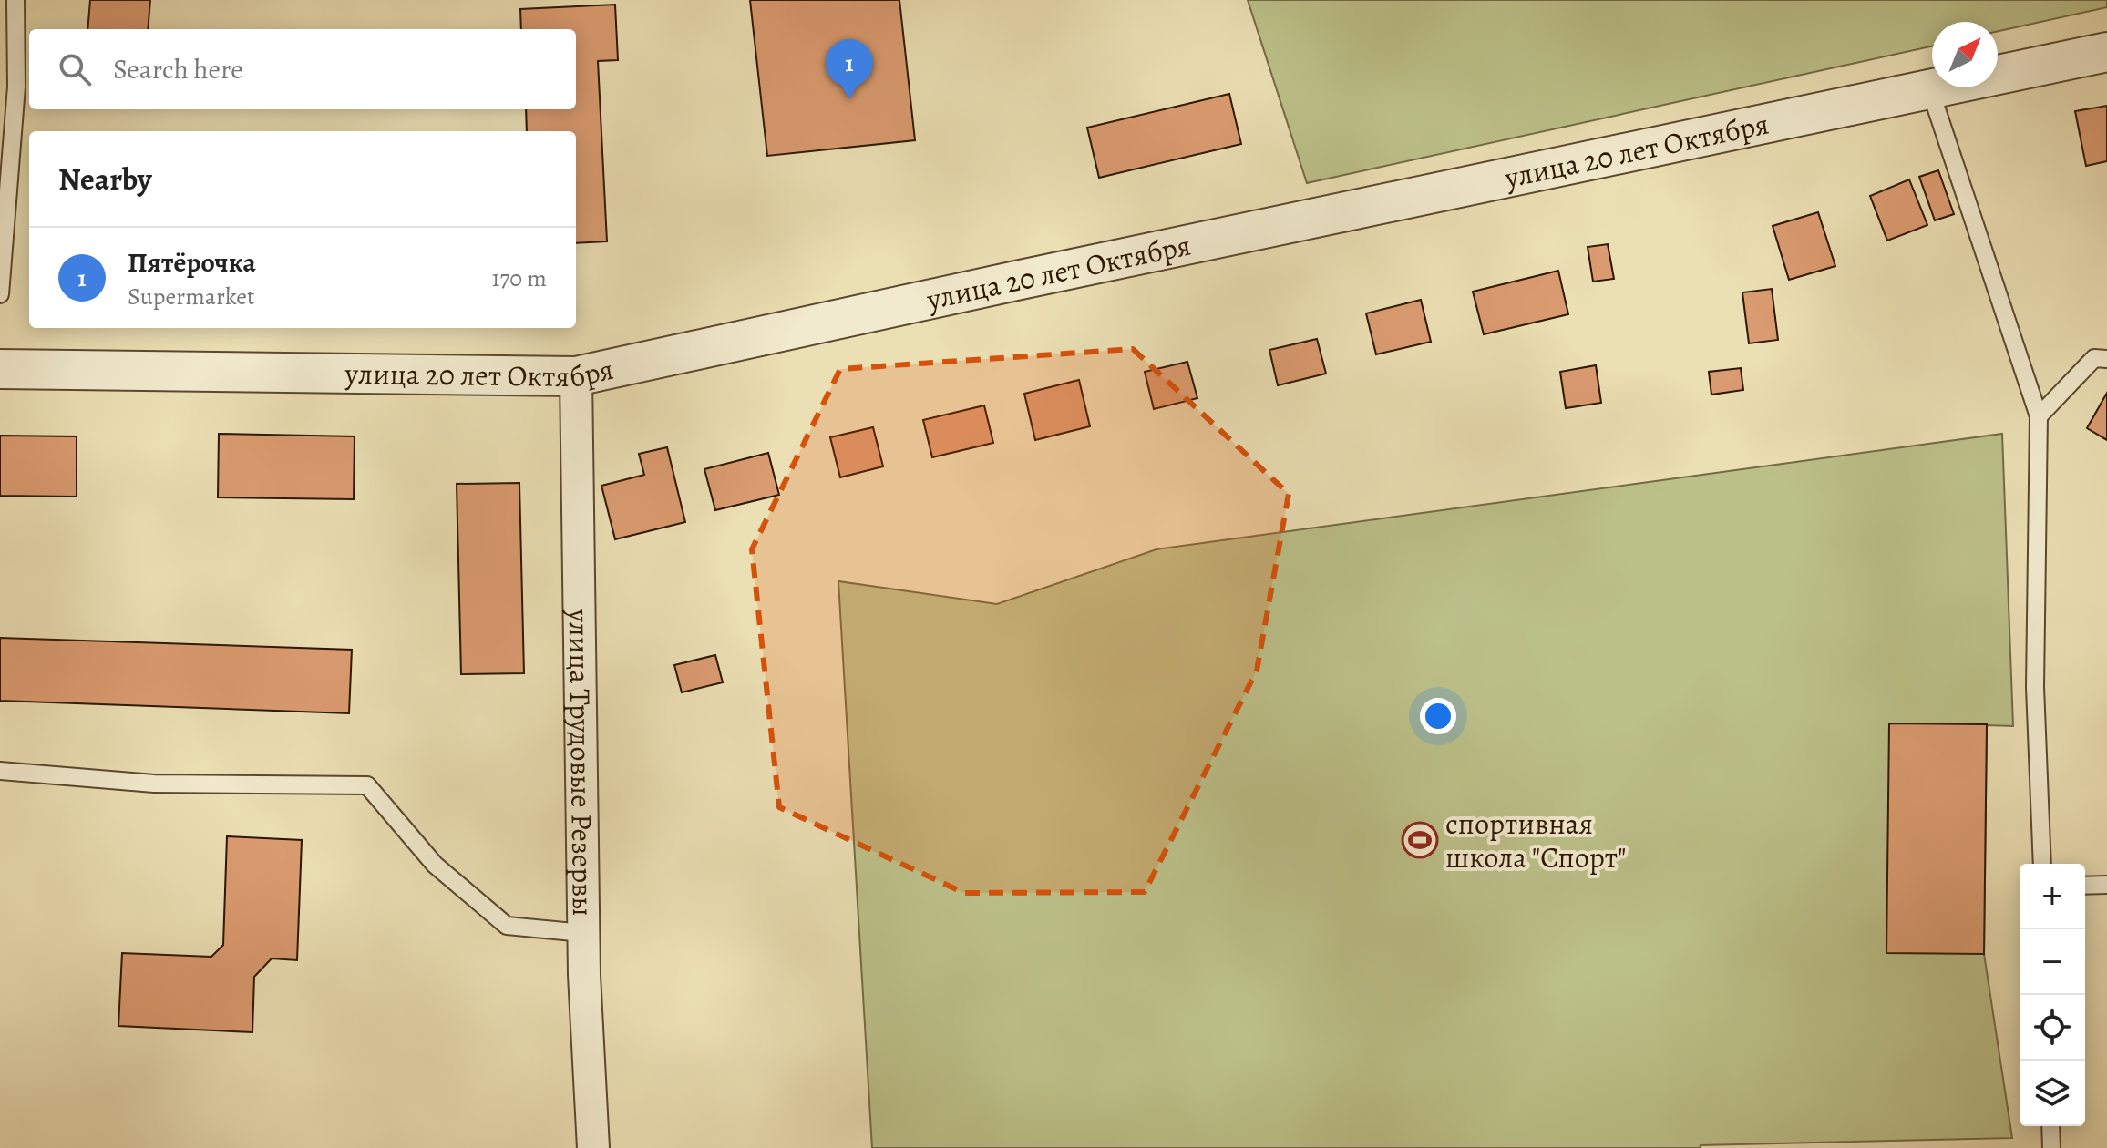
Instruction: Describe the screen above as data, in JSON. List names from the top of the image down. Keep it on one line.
{"streets":{"street":["улица 20 лет Октября","улица Трудовые Резервы"]},"crossings":[["улица 20 лет Октября","улица Трудовые Резервы"]],"places":{"sports":["спортивная школа \"Спорт\""]},"north":"top right","page":{"search":"Search here","pins":"1","heading":"Nearby","list":[{"mark":"1","name":"Пятёрочка","note":"Supermarket","value":"170 m"}],"map_buttons":["+","−"]}}
